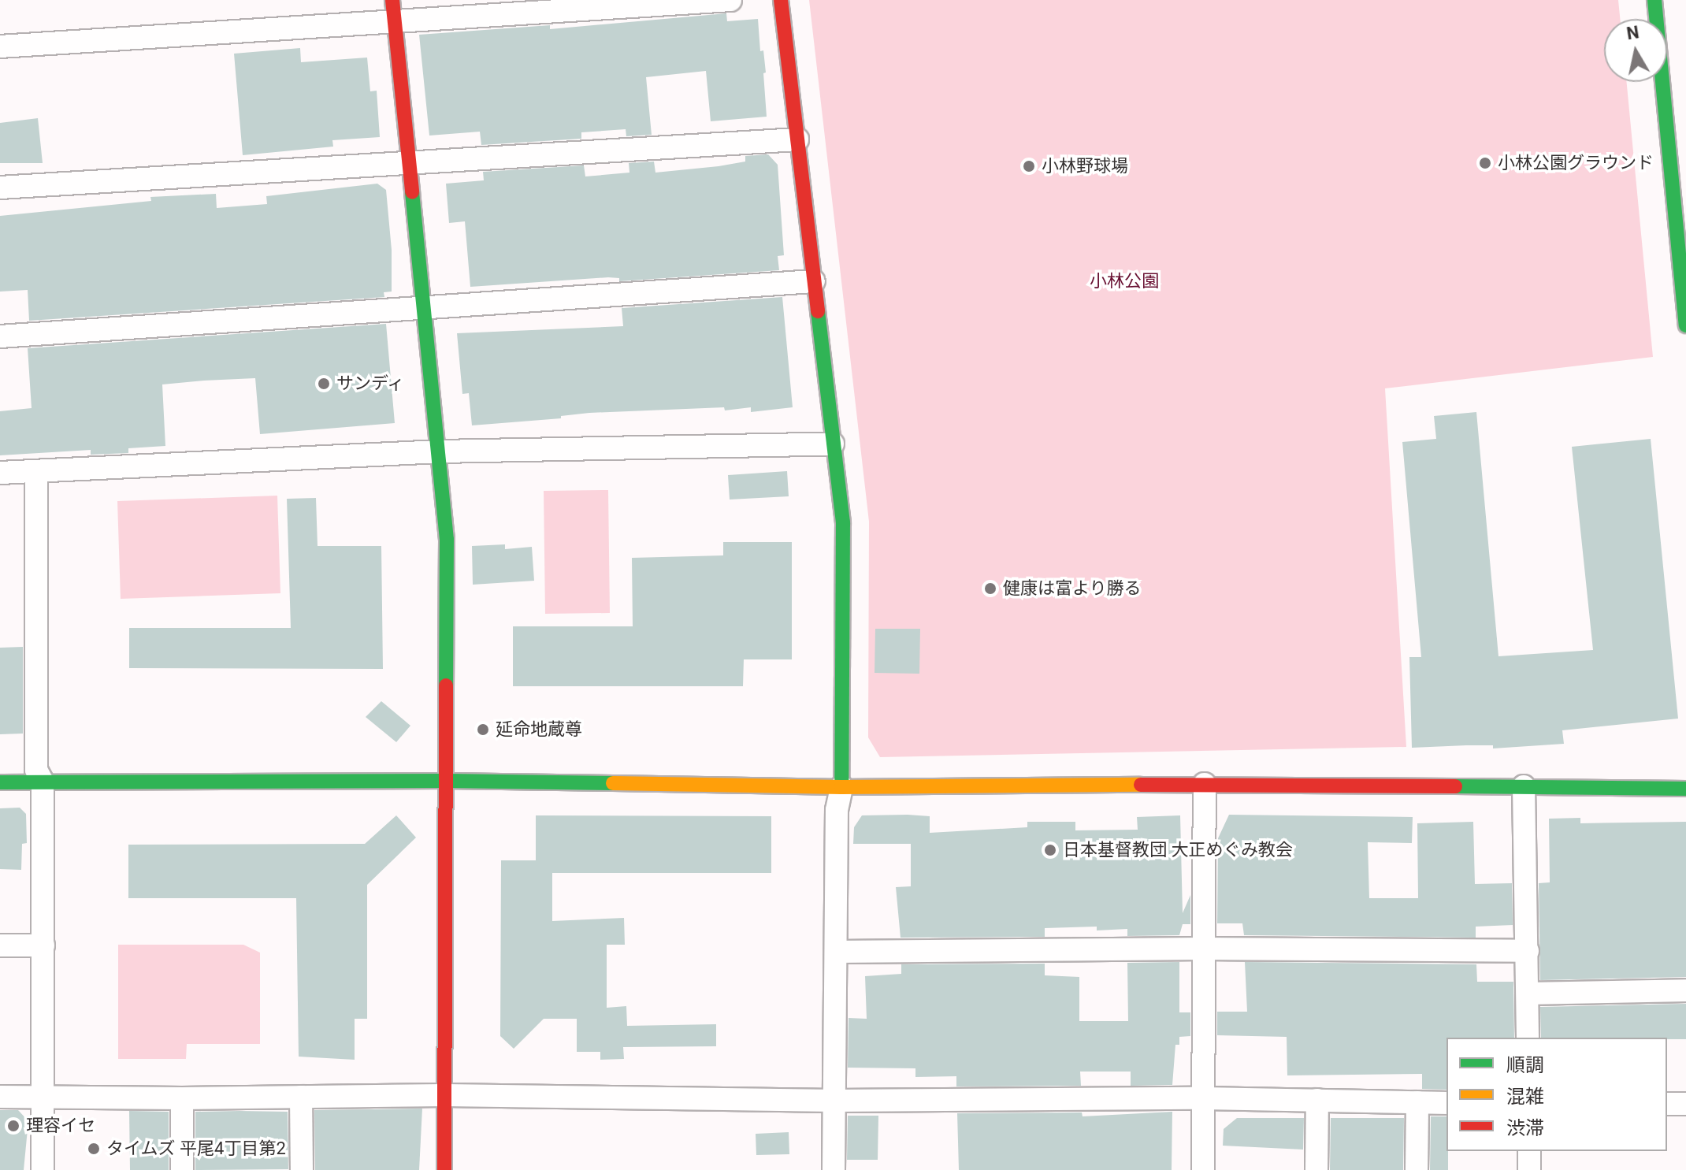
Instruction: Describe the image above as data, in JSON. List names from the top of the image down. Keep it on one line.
{"parks":["小林公園"],"places":["小林公園グラウンド","小林野球場","サンディ","健康は富より勝る","延命地蔵尊","日本基督教団 大正めぐみ教会","理容イセ","タイムズ 平尾4丁目第2"],"legend":["順調","混雑","渋滞"],"north":"top"}
